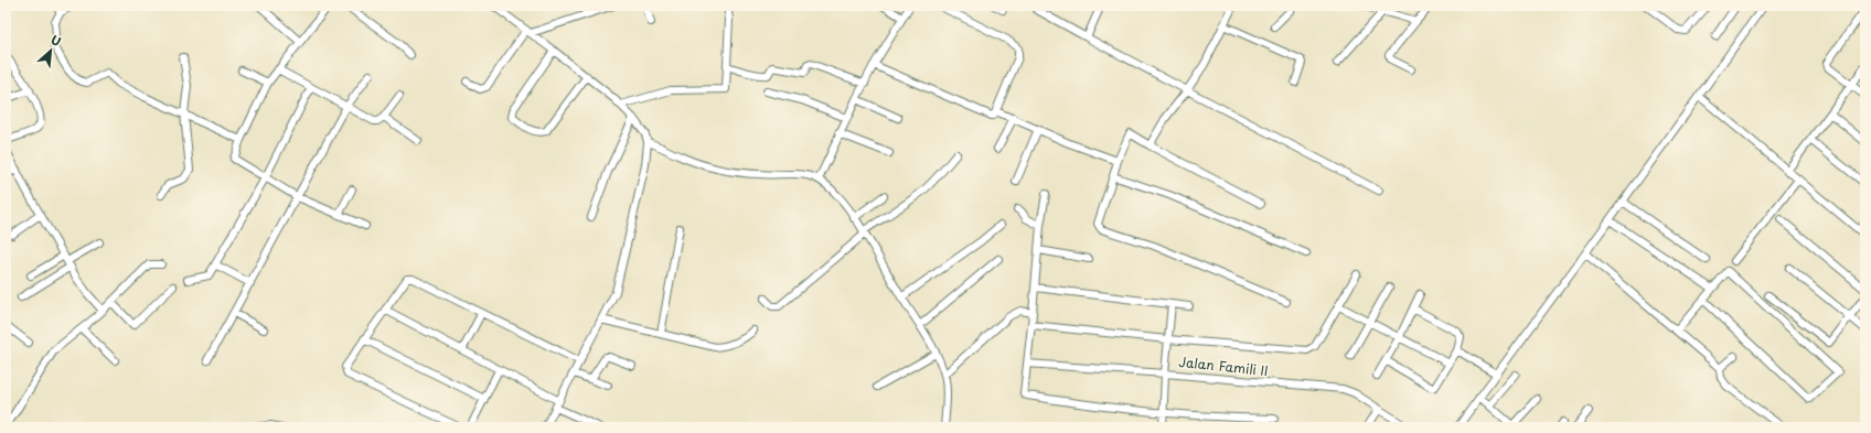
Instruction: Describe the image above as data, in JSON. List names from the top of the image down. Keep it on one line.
{"streets":{"street":["Jalan Famili II"]},"north":"top right"}
